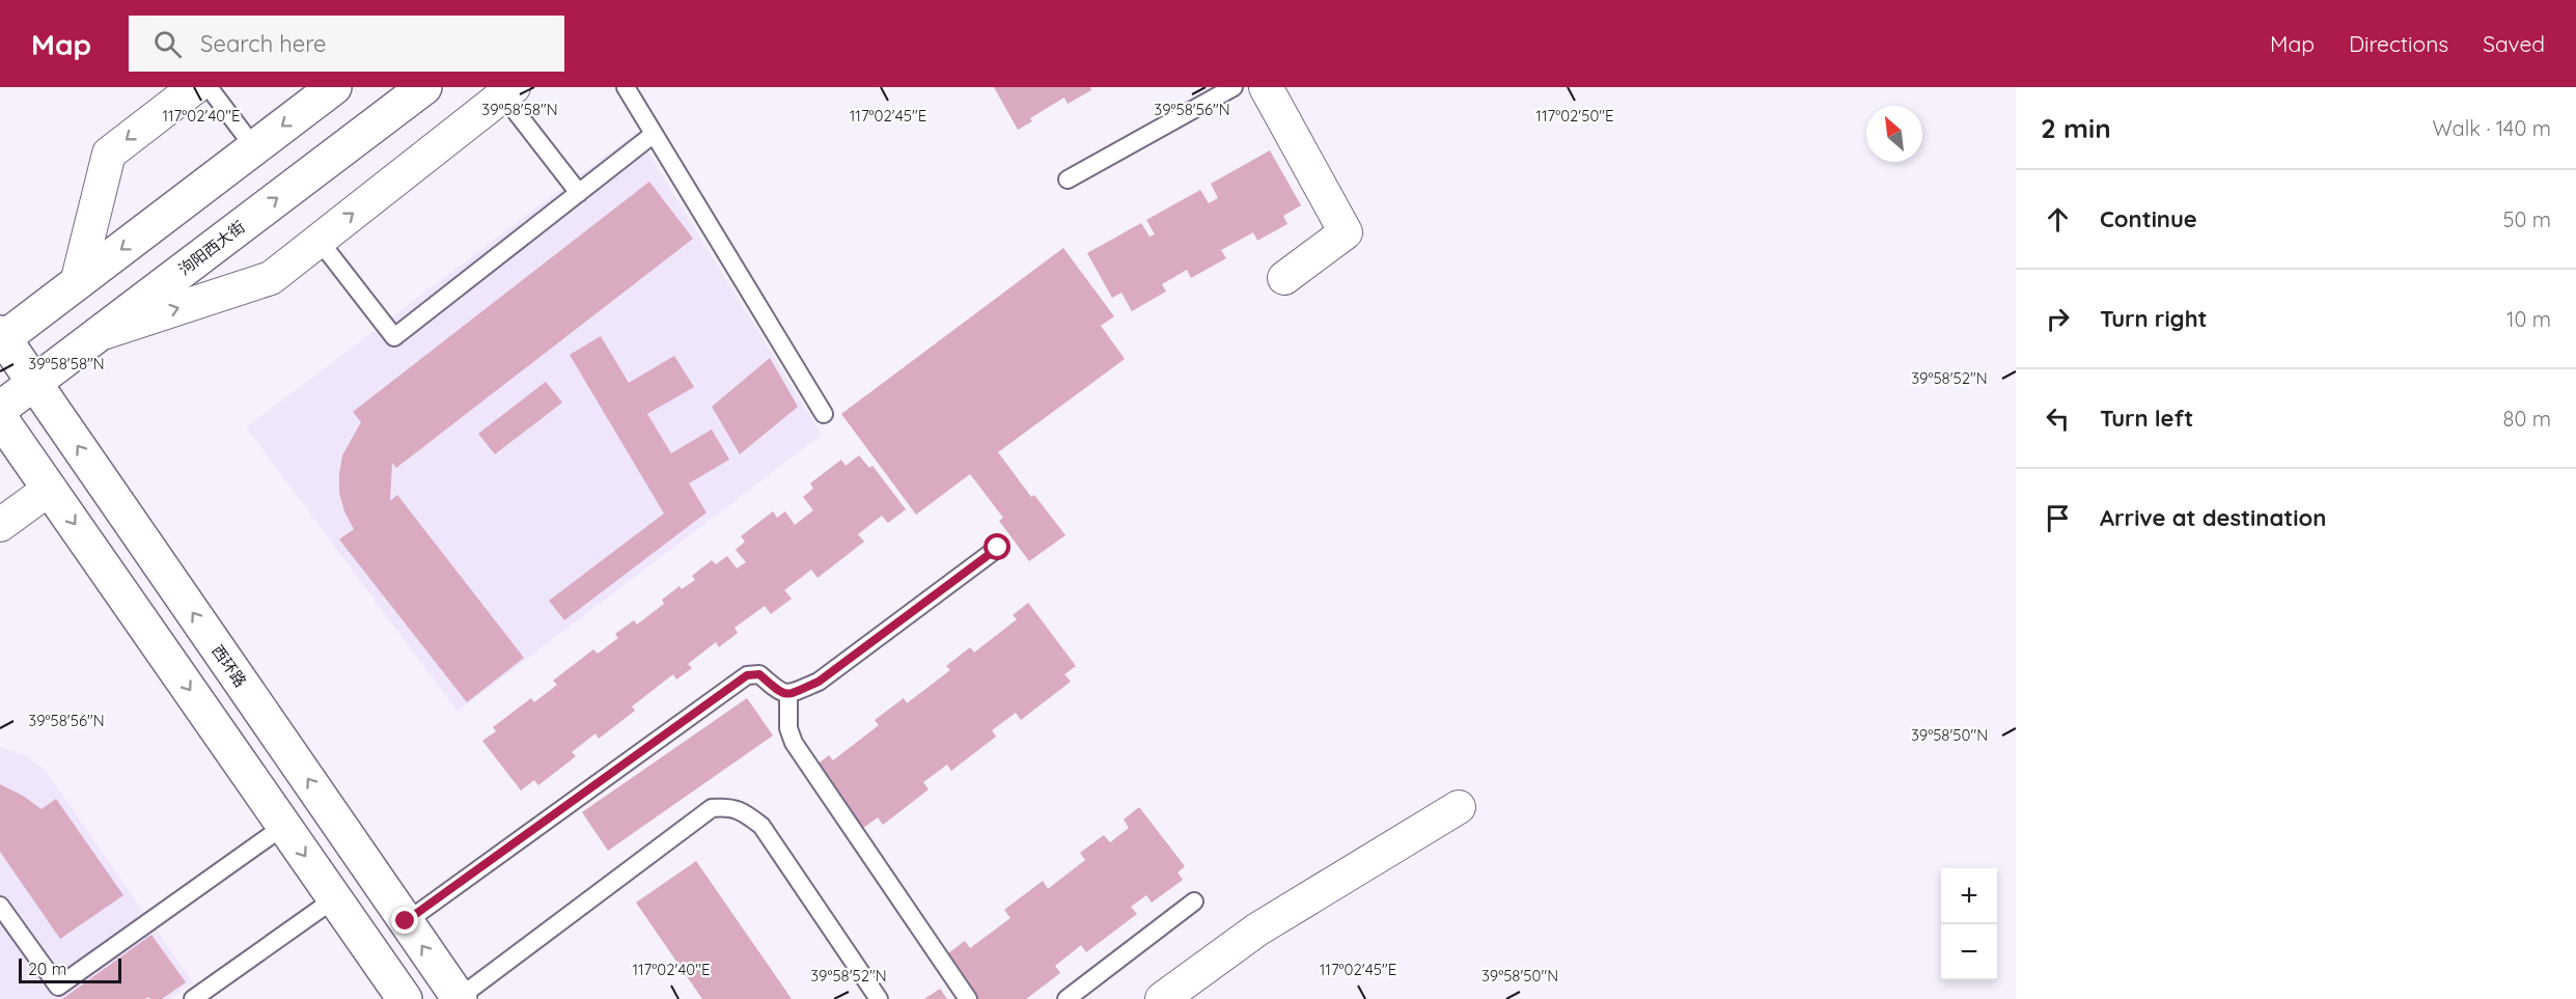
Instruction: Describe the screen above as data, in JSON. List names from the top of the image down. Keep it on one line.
{"streets":{"main road":["泃阳西大街","西环路"]},"crossings":[["泃阳西大街","西环路"]],"scale_bar":"20 m","north":"top left","page":{"header":"Map","search":"Search here","nav":["Map","Directions","Saved"],"heading":["2 min","Walk · 140 m"],"list":[["Continue","50 m"],["Turn right","10 m"],["Turn left","80 m"],"Arrive at destination"],"map_buttons":["+","−"],"scale":"20 m"},"coordinates":["39°58'58\"N","39°58'56\"N","117°02'40\"E","117°02'45\"E","117°02'50\"E","39°58'52\"N","39°58'50\"N"]}
